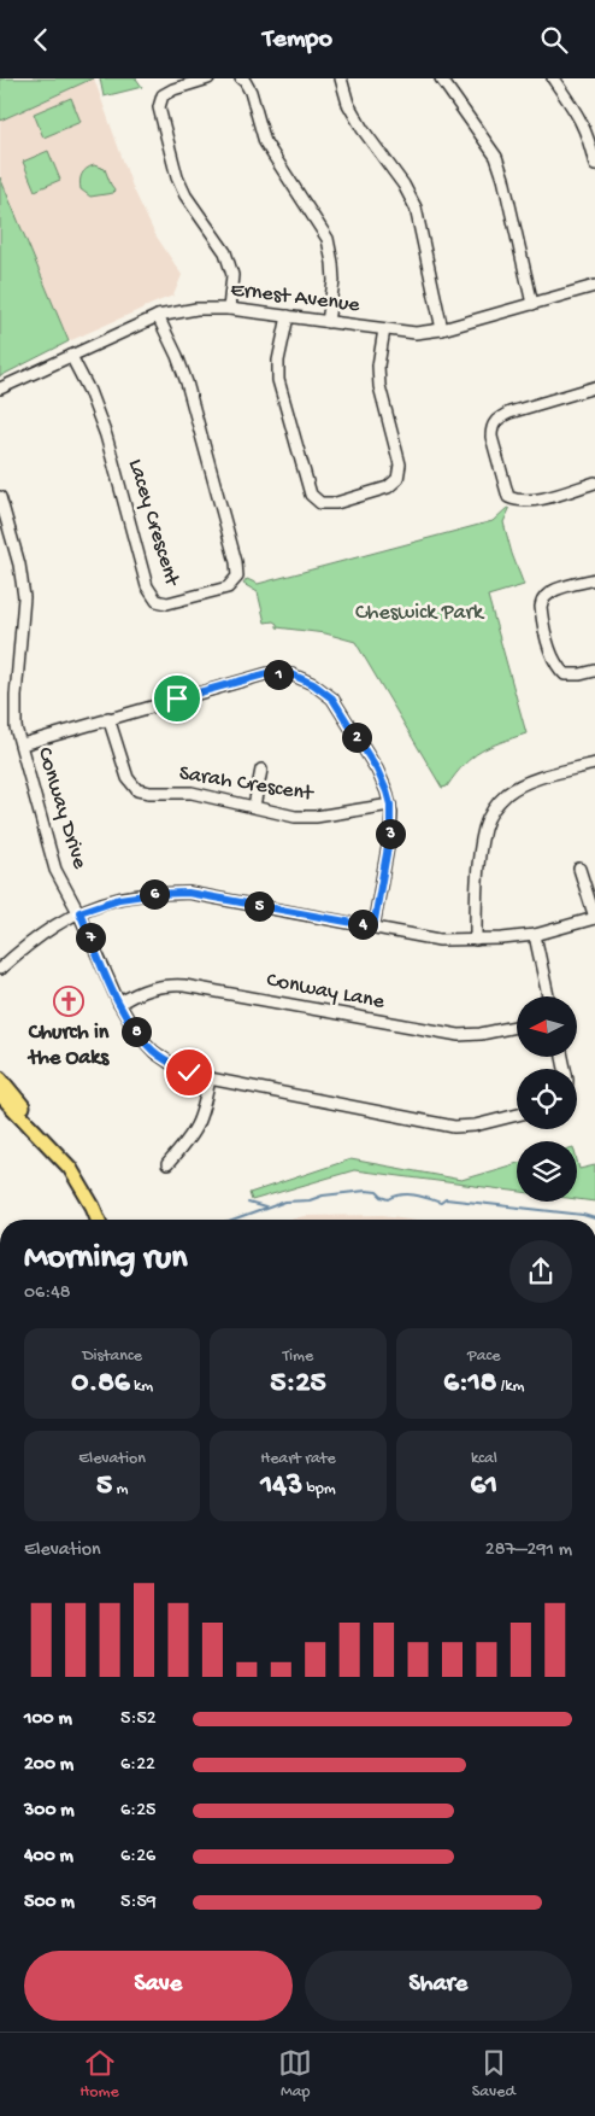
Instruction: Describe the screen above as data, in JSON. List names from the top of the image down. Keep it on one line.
{"streets":{"street":["Ernest Avenue","Lacey Crescent","Sarah Crescent","Conway Drive","Conway Lane"]},"crossings":[["Ernest Avenue","Lacey Crescent"],["Conway Drive","Conway Lane"]],"parks":["Cheswick Park"],"places":{"church":["Church in the Oaks"]},"north":"left","page":{"header":"Tempo","pins":["1","2","3","6","5","4","7","8"],"heading":["Morning run","06:48"],"stats":[["Distance","0.86 km"],["Time","5:25"],["Pace","6:18 /km"],["Elevation","5 m"],["Heart rate","143 bpm"],["kcal","61"]],"chart":["Elevation","287–291 m"],"list":[{"name":"100 m","note":"5:52"},{"name":"200 m","note":"6:22"},{"name":"300 m","note":"6:25"},{"name":"400 m","note":"6:26"},{"name":"500 m","note":"5:59"}],"buttons":["Save","Share"],"tabs":["Home","Map","Saved"]}}
